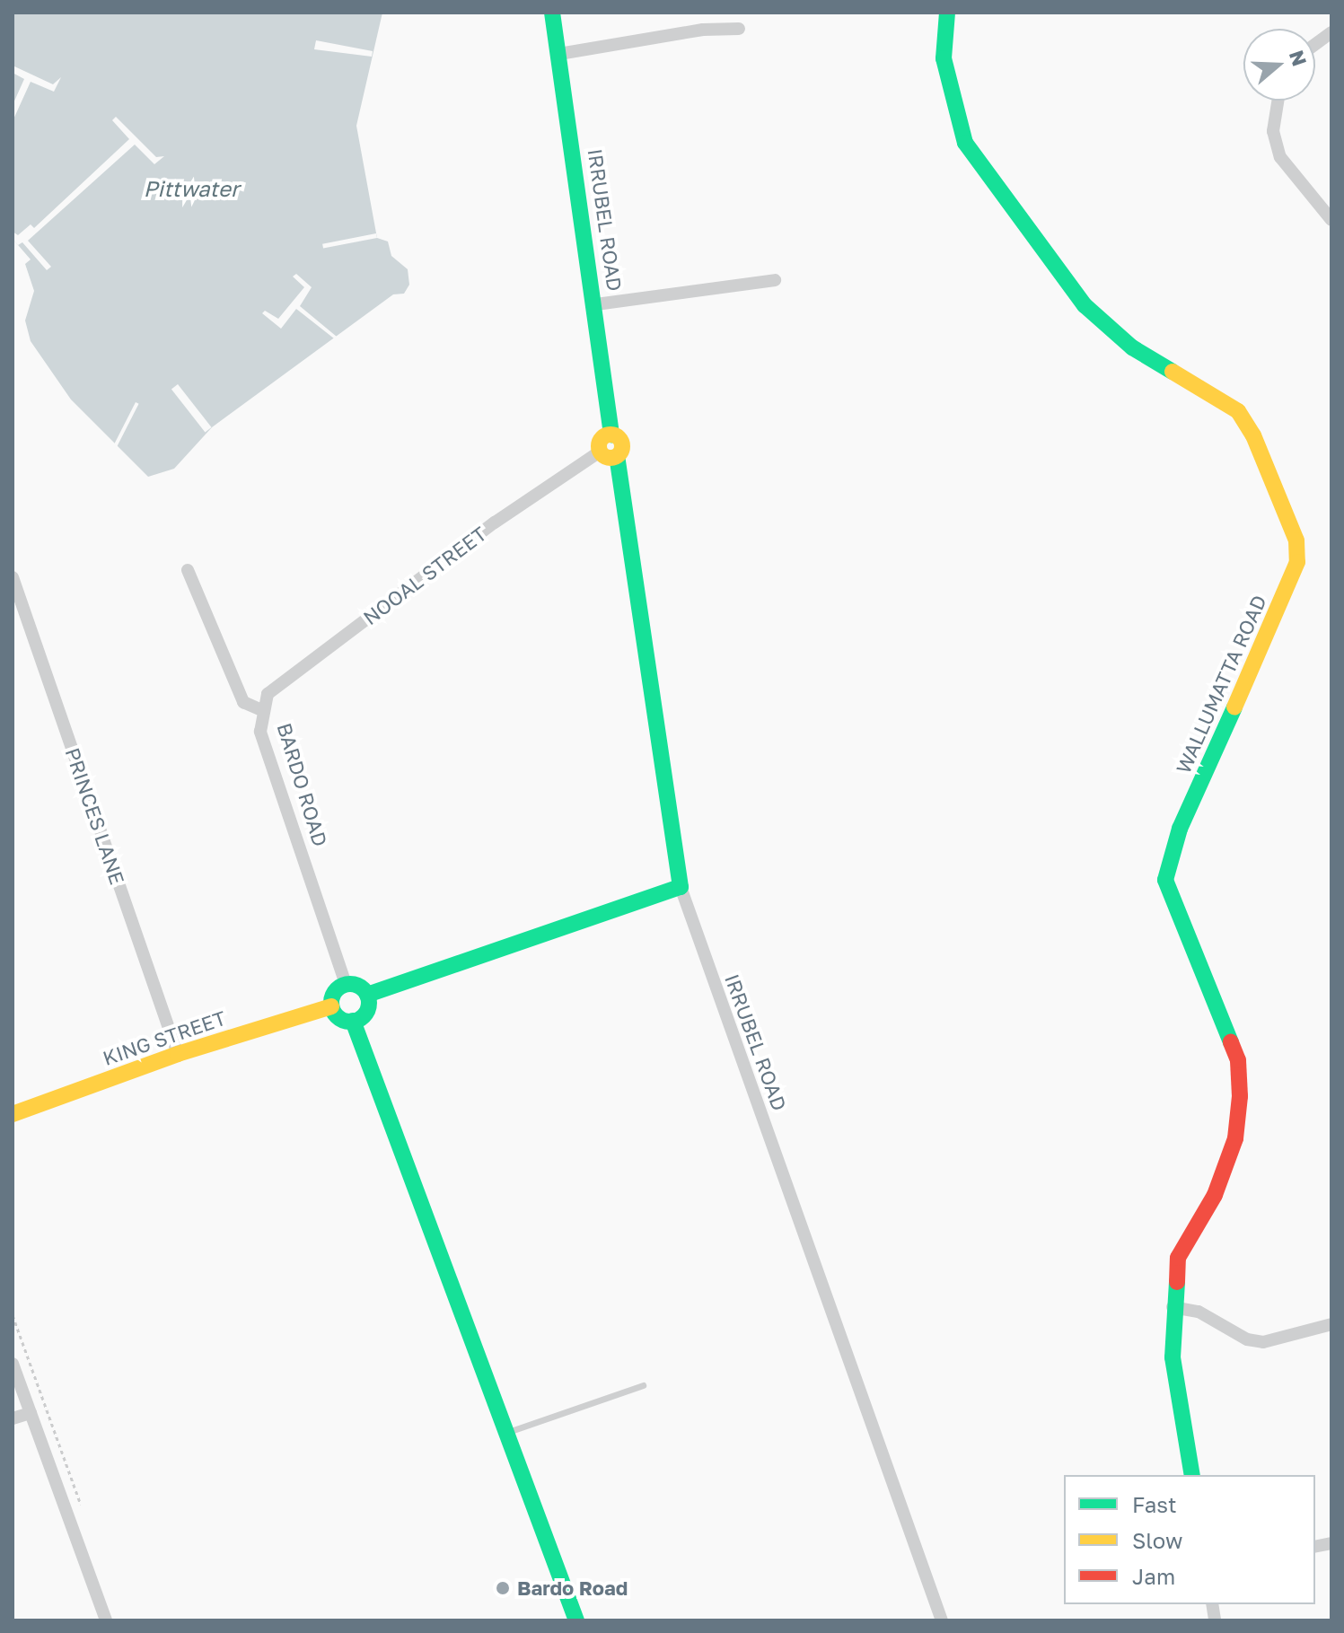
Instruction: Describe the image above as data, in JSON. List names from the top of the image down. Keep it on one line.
{"streets":{"street":["IRRUBEL ROAD","NOOAL STREET","WALLUMATTA ROAD","BARDO ROAD","PRINCES LANE","KING STREET"]},"crossings":[["IRRUBEL ROAD","NOOAL STREET"],["NOOAL STREET","BARDO ROAD"],["BARDO ROAD","KING STREET"],["PRINCES LANE","KING STREET"]],"water":["Pittwater"],"places":["Bardo Road"],"legend":["Fast","Slow","Jam"],"north":"right"}
